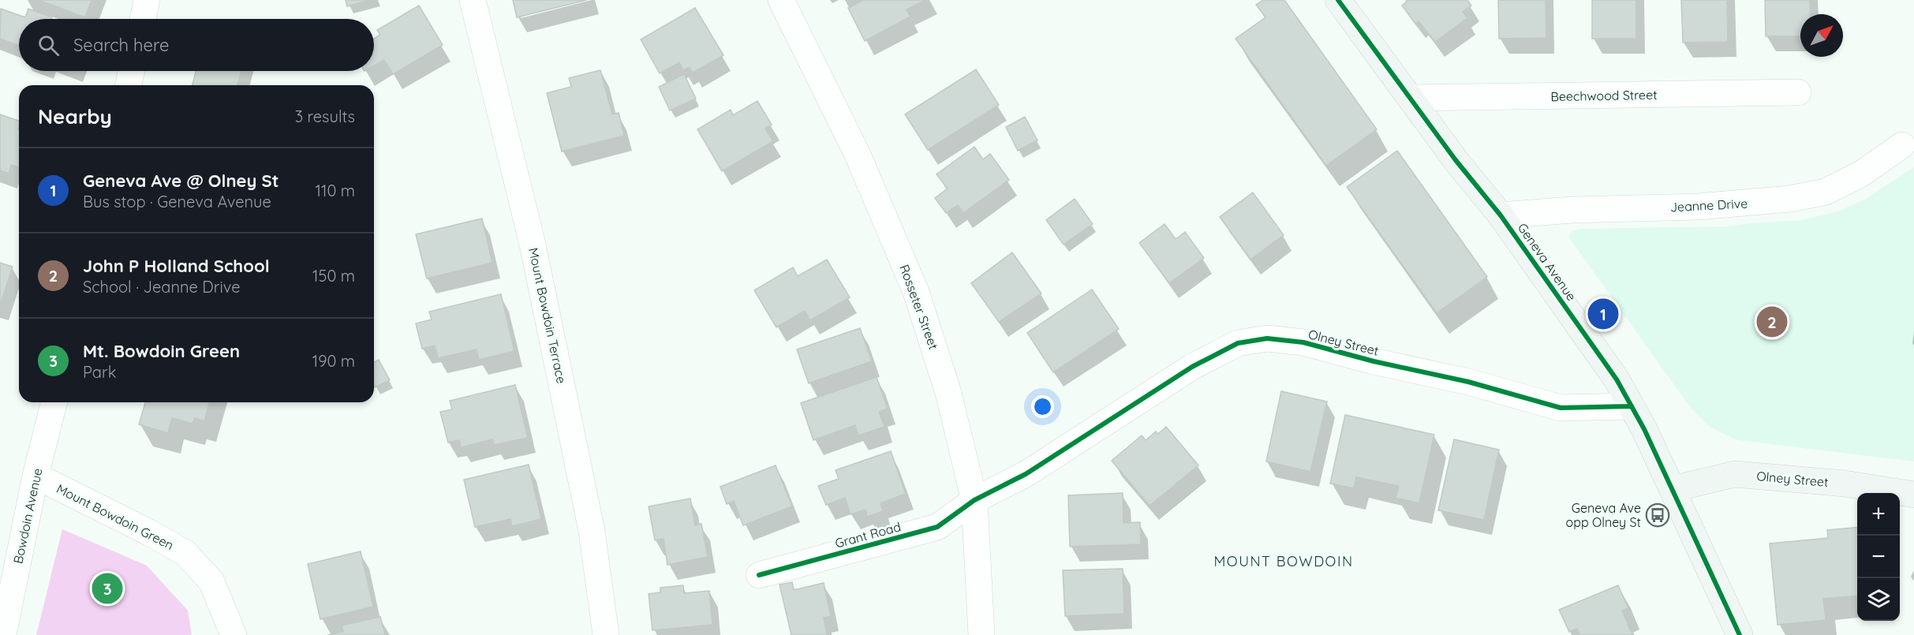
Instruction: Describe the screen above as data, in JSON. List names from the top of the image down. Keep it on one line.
{"streets":{"main road":["Geneva Avenue","Olney Street"],"street":["Beechwood Street","Jeanne Drive","Rosseter Street","Mount Bowdoin Terrace","Bowdoin Avenue","Mount Bowdoin Green","Grant Road"]},"crossings":[["Beechwood Street","Geneva Avenue"],["Jeanne Drive","Geneva Avenue"],["Geneva Avenue","Olney Street"],["Rosseter Street","Olney Street"],["Rosseter Street","Grant Road"],["Olney Street","Grant Road"],["Bowdoin Avenue","Mount Bowdoin Green"]],"districts":["MOUNT BOWDOIN"],"places":{"bus stop":["Geneva Ave opp Olney St"]},"north":"top right","page":{"search":"Search here","heading":["Nearby","3 results"],"list":[{"mark":"1","name":"Geneva Ave @ Olney St","note":"Bus stop · Geneva Avenue","value":"110 m"},{"mark":"2","name":"John P Holland School","note":"School · Jeanne Drive","value":"150 m"},{"mark":"3","name":"Mt. Bowdoin Green","note":"Park","value":"190 m"}],"pins":["1","2","3"],"map_buttons":["+","−"]}}
